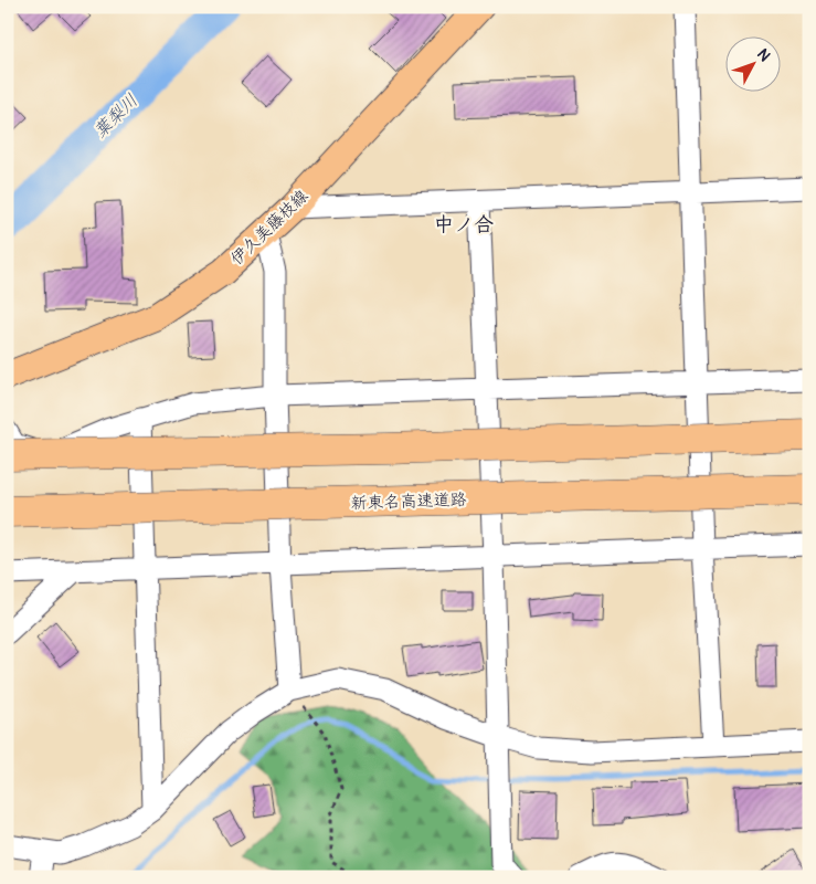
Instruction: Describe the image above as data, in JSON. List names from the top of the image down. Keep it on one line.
{"streets":{"highway":["新東名高速道路"],"main road":["伊久美藤枝線"]},"districts":["中ノ合"],"water":["葉梨川"],"north":"top right"}
